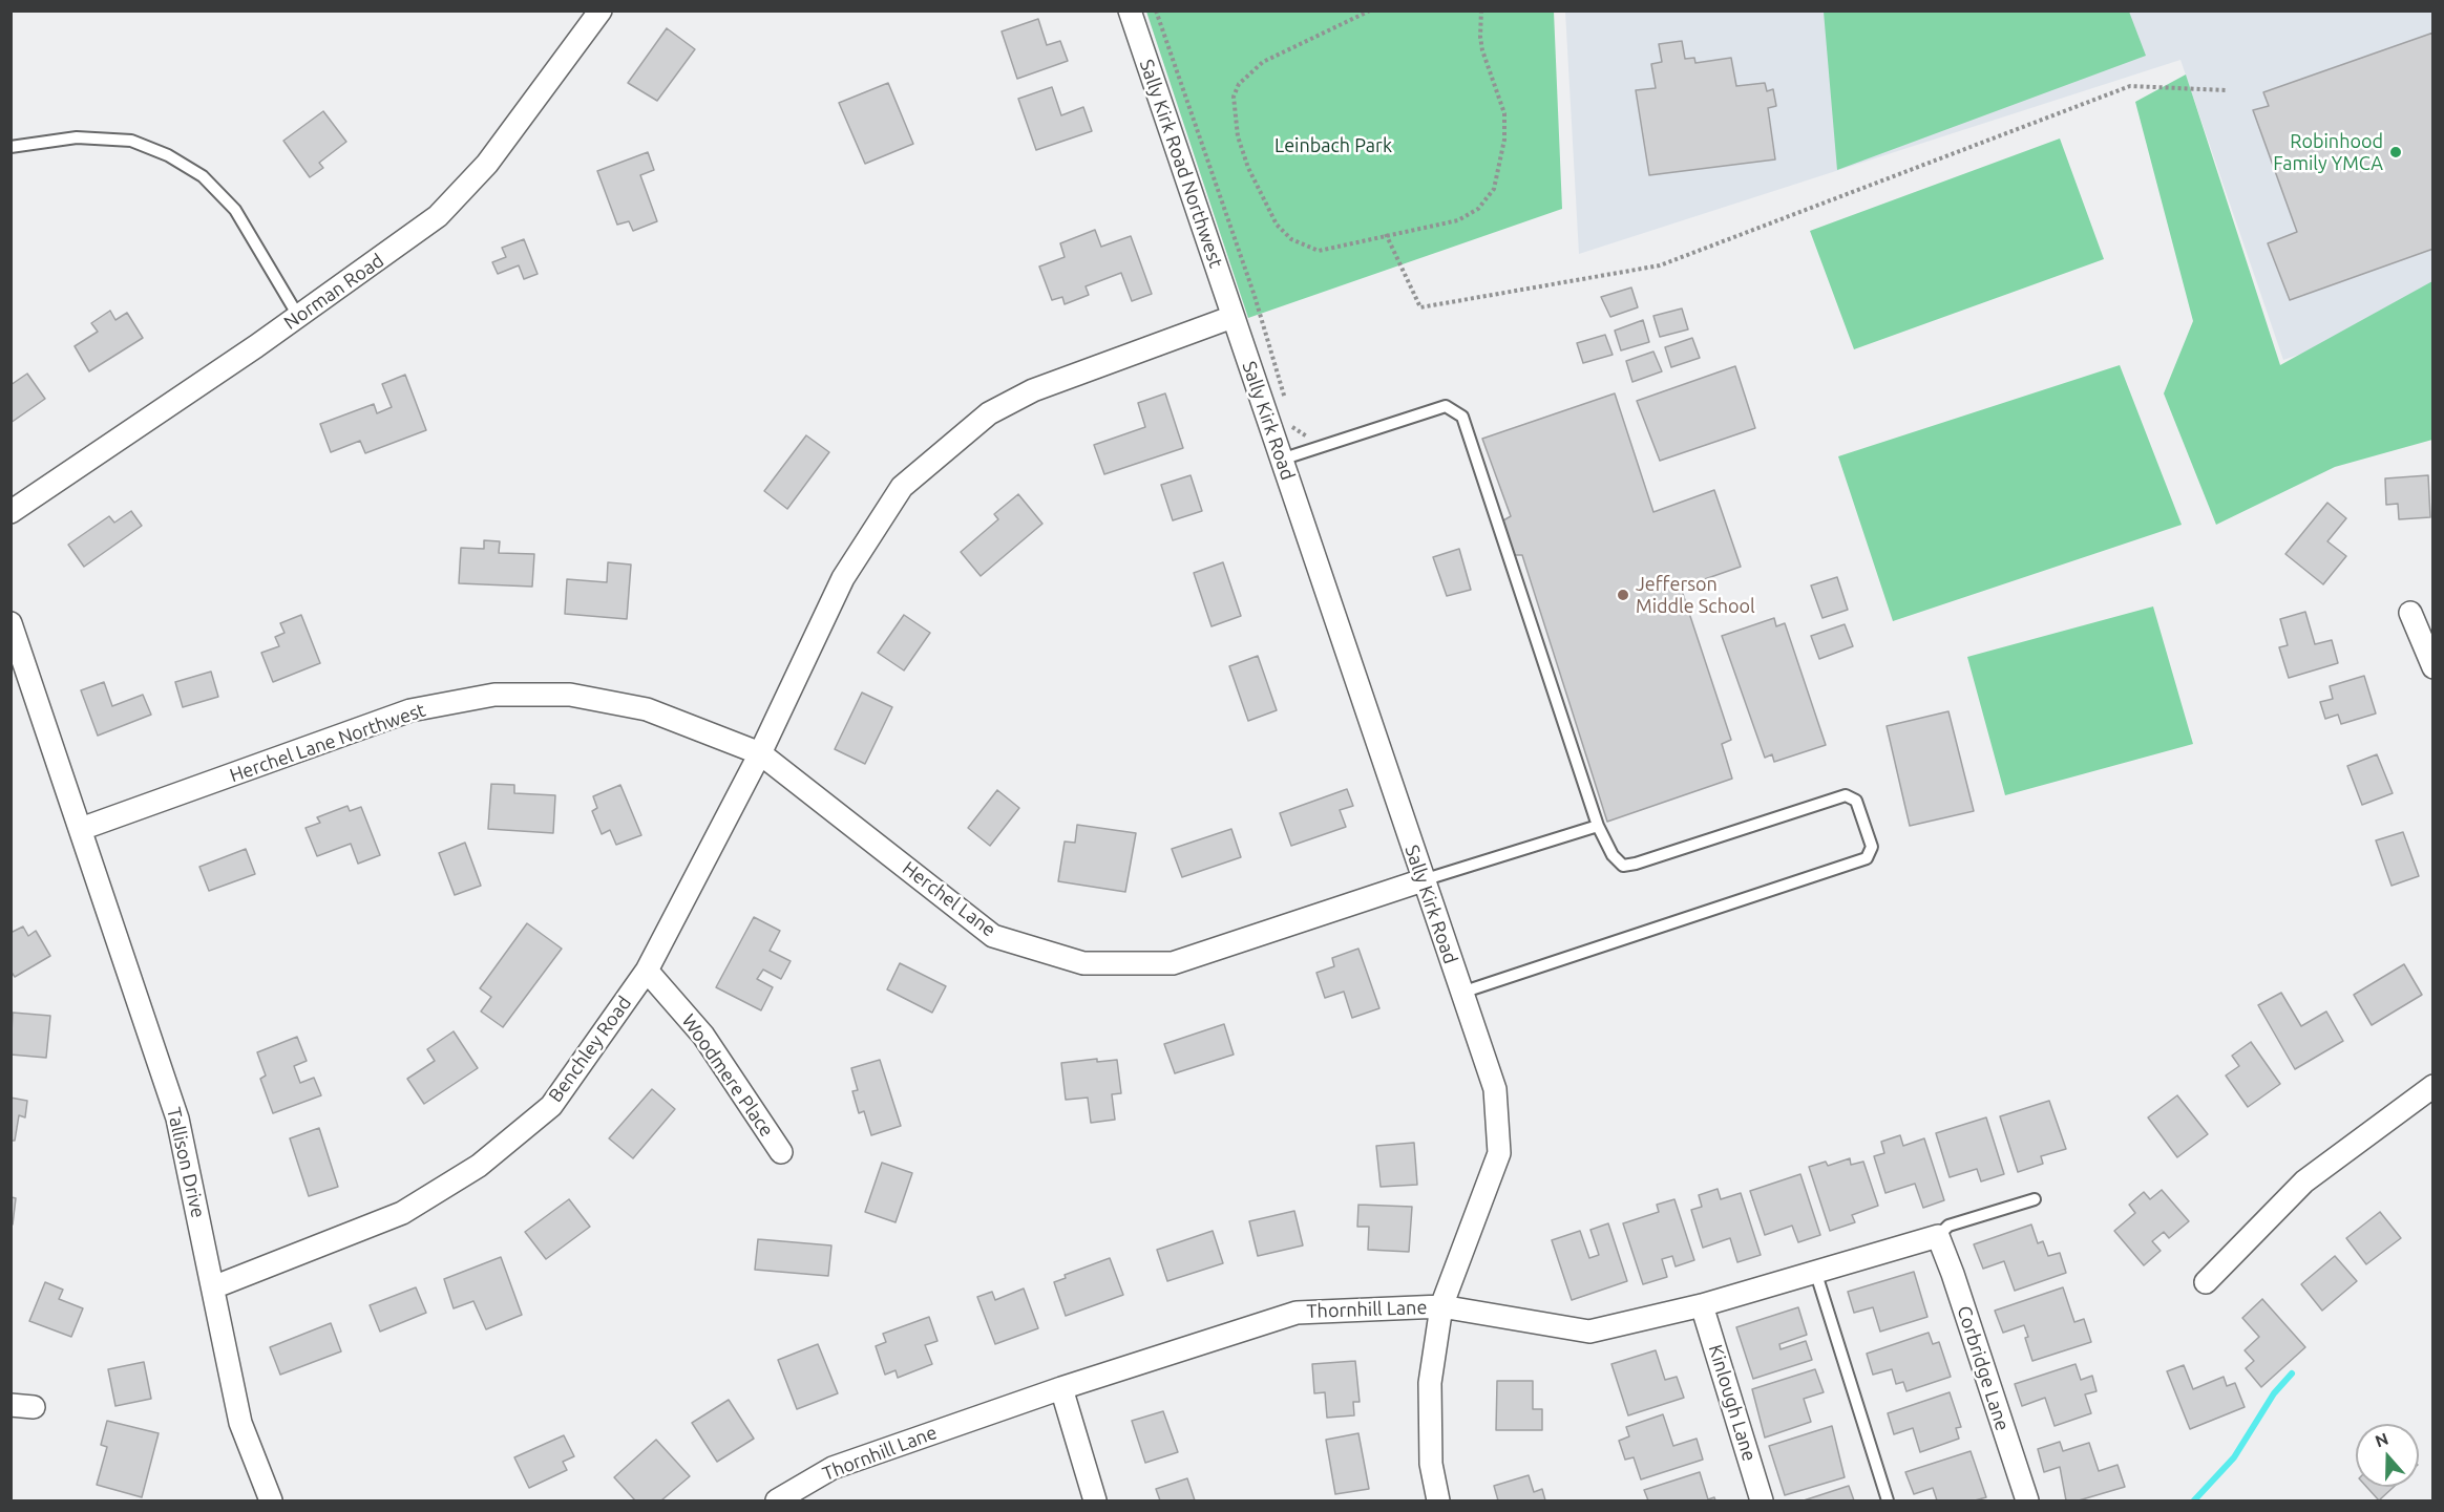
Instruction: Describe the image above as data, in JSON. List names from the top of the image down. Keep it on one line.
{"streets":{"street":["Sally Kirk Road Northwest","Norman Road","Sally Kirk Road","Herchel Lane Northwest","Herchel Lane","Benchley Road","Woodmere Place","Tallison Drive","Thornhill Lane","Corbridge Lane","Kinlough Lane"]},"crossings":[["Sally Kirk Road Northwest","Sally Kirk Road"],["Sally Kirk Road Northwest","Benchley Road"],["Sally Kirk Road","Herchel Lane"],["Sally Kirk Road","Benchley Road"],["Sally Kirk Road","Thornhill Lane"],["Herchel Lane Northwest","Herchel Lane"],["Herchel Lane Northwest","Benchley Road"],["Herchel Lane Northwest","Tallison Drive"],["Herchel Lane","Benchley Road"],["Benchley Road","Woodmere Place"],["Benchley Road","Tallison Drive"],["Thornhill Lane","Corbridge Lane"],["Thornhill Lane","Kinlough Lane"]],"parks":["Leinbach Park"],"places":["Robinhood Family YMCA","Jefferson Middle School"],"north":"top"}
